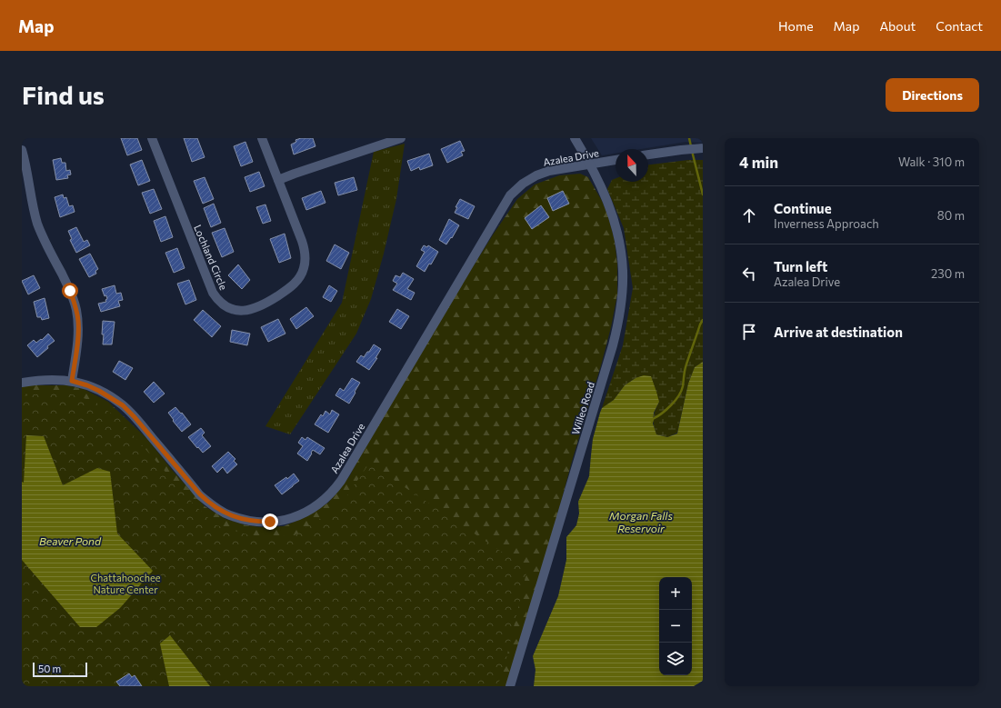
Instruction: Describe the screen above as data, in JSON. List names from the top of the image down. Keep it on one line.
{"streets":{"street":["Azalea Drive","Lochland Circle","Willeo Road"]},"crossings":[["Azalea Drive","Willeo Road"]],"water":["Morgan Falls Reservoir","Beaver Pond"],"parks":["Chattahoochee Nature Center"],"scale_bar":"50 m","north":"top","page":{"header":"Map","nav":["Home","Map","About","Contact"],"buttons":"Directions","title":"Find us","heading":["4 min","Walk · 310 m"],"list":[["Continue","Inverness Approach","80 m"],["Turn left","Azalea Drive","230 m"],"Arrive at destination"],"map_buttons":["+","−"],"scale":"50 m"}}
